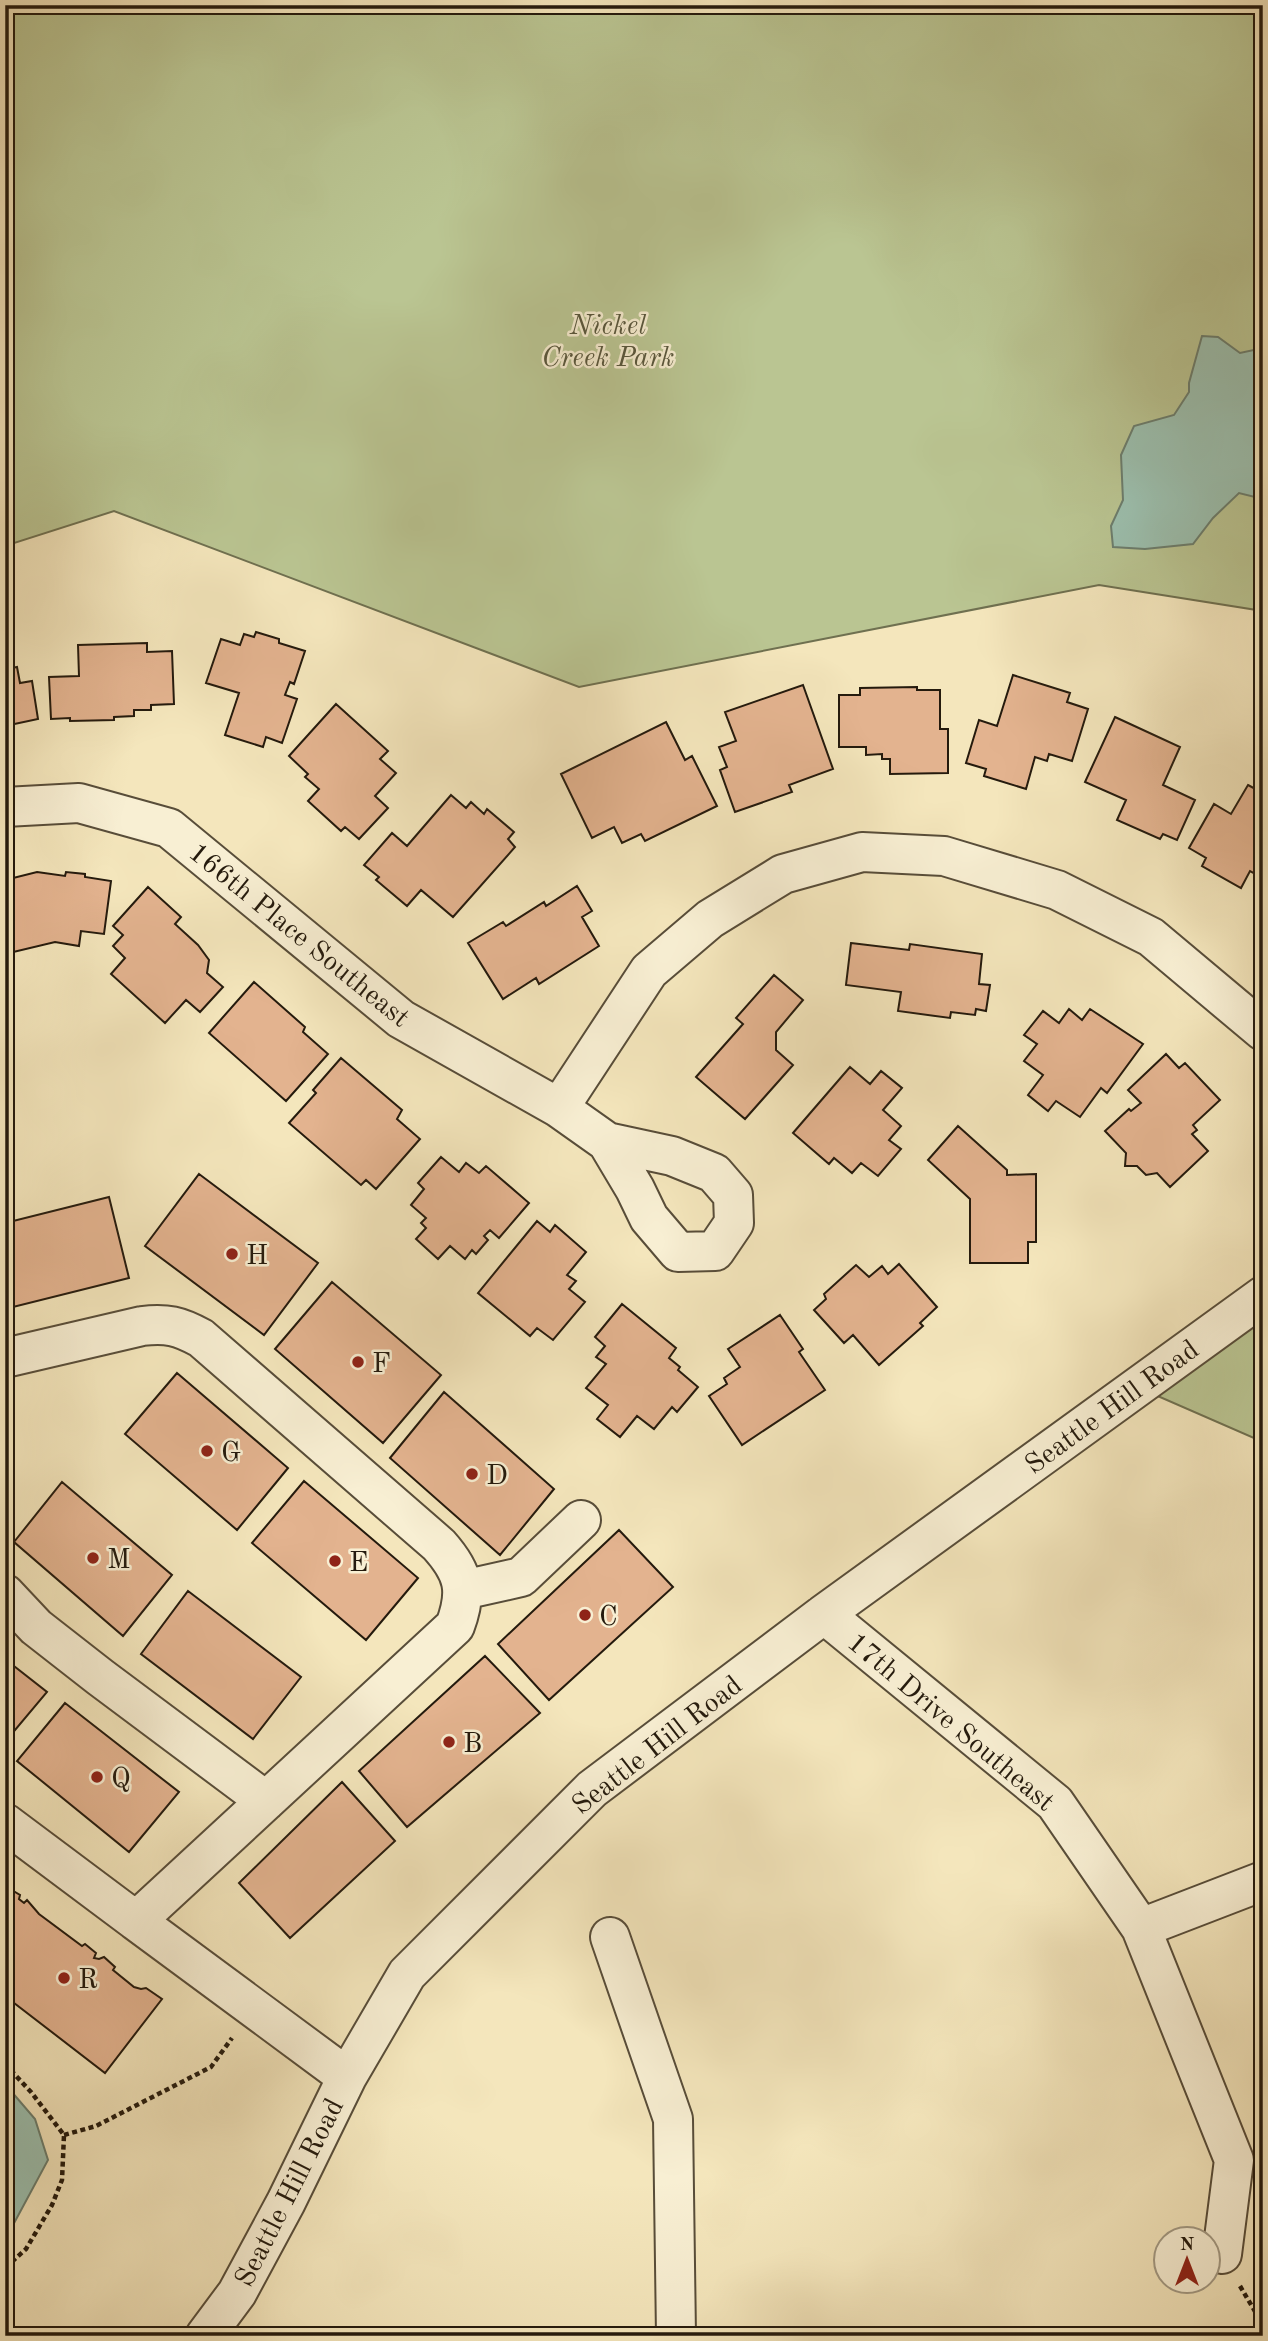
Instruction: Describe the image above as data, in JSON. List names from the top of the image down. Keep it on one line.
{"streets":{"street":["166th Place Southeast","Seattle Hill Road","17th Drive Southeast"]},"crossings":[["Seattle Hill Road","17th Drive Southeast"]],"parks":["Nickel Creek Park"],"places":["H","F","G","D","M","E","C","B","Q","R"],"north":"top"}
